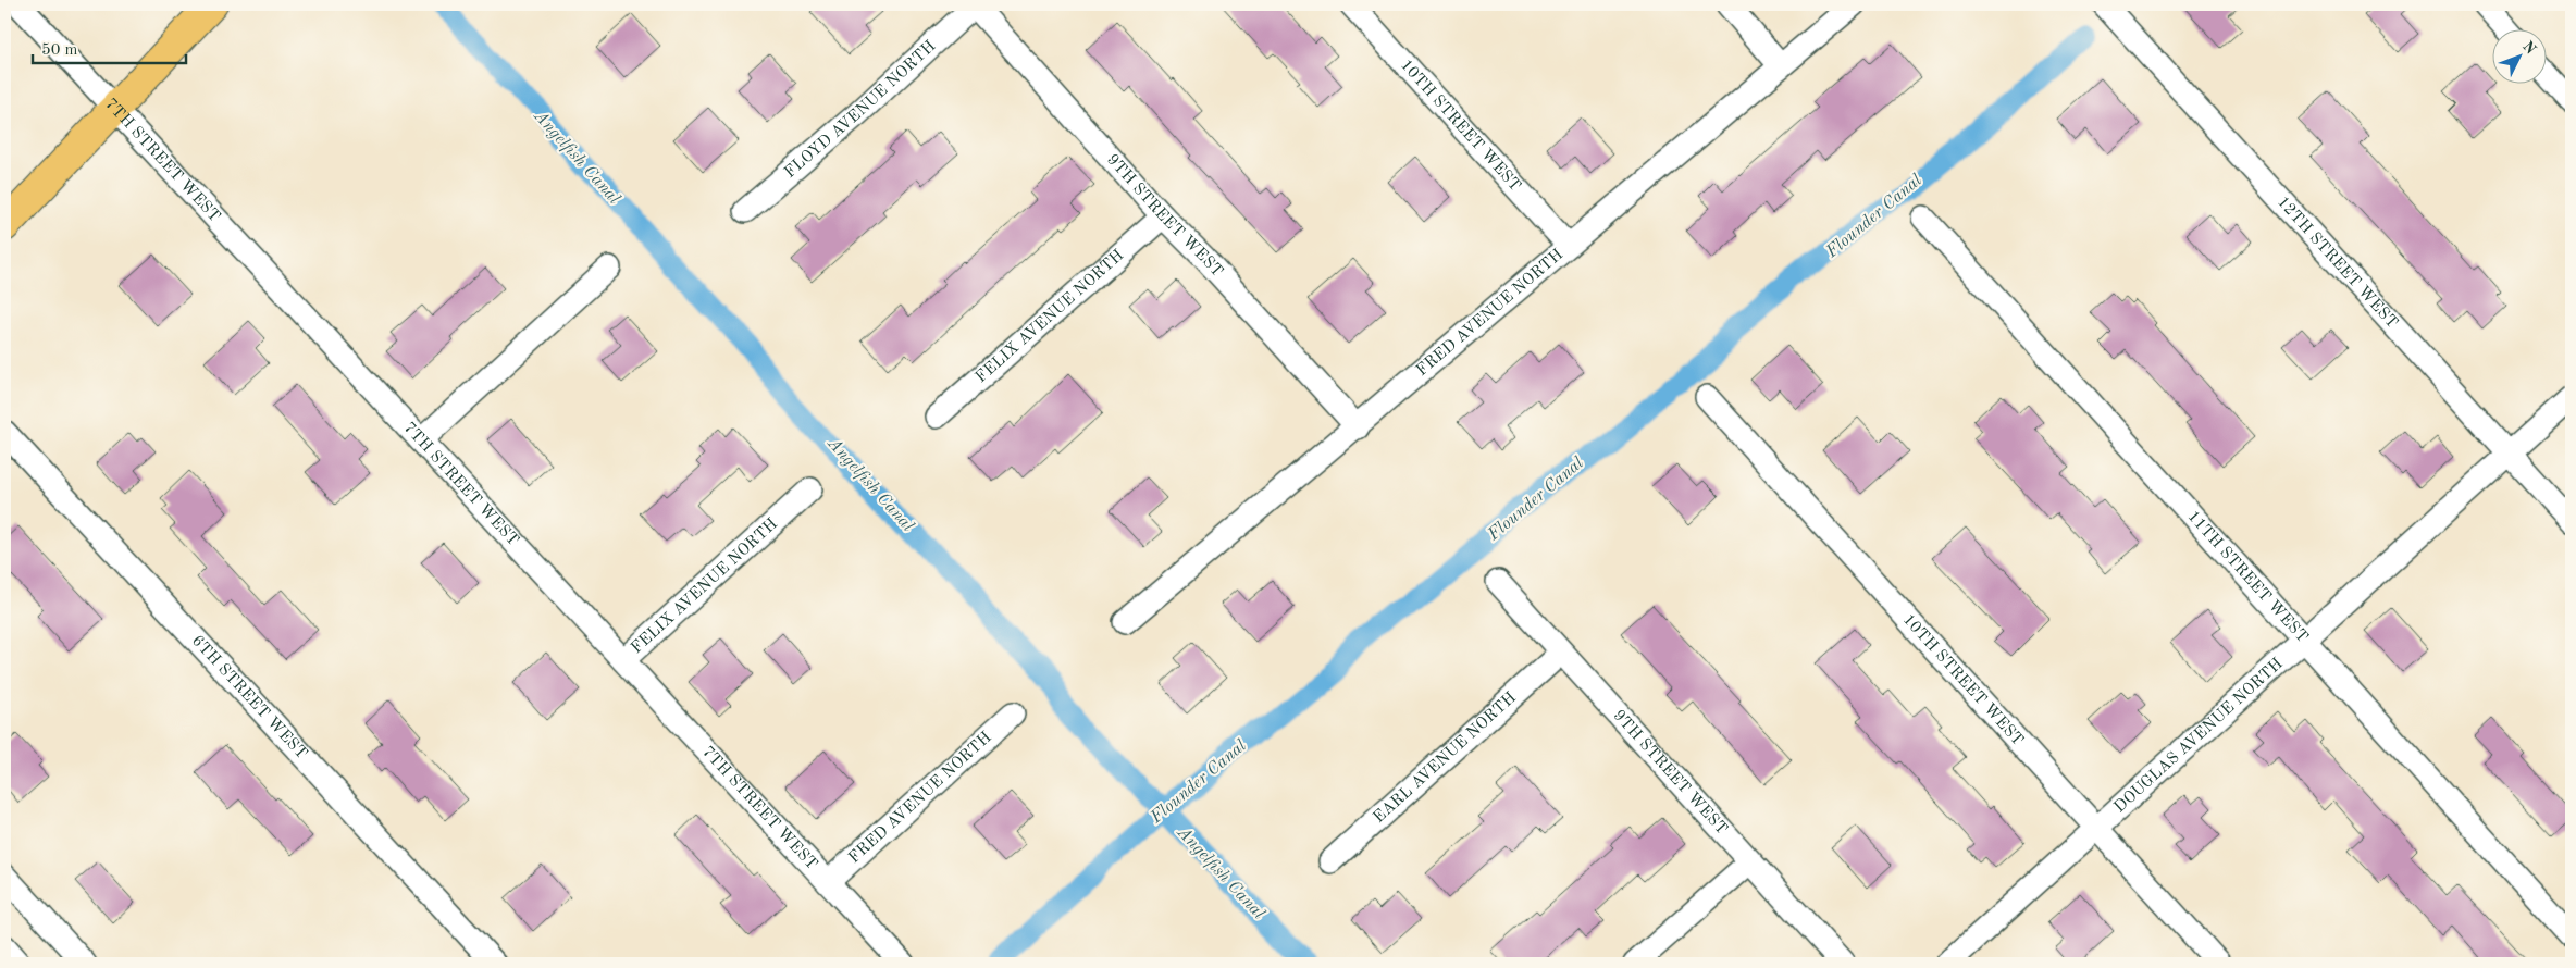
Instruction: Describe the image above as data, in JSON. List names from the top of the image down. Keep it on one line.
{"streets":{"street":["FLOYD AVENUE NORTH","10TH STREET WEST","7TH STREET WEST","9TH STREET WEST","12TH STREET WEST","FRED AVENUE NORTH","FELIX AVENUE NORTH","11TH STREET WEST","6TH STREET WEST","DOUGLAS AVENUE NORTH","EARL AVENUE NORTH"]},"crossings":[["FLOYD AVENUE NORTH","9TH STREET WEST"],["10TH STREET WEST","FRED AVENUE NORTH"],["10TH STREET WEST","DOUGLAS AVENUE NORTH"],["7TH STREET WEST","FRED AVENUE NORTH"],["7TH STREET WEST","FELIX AVENUE NORTH"],["9TH STREET WEST","FRED AVENUE NORTH"],["9TH STREET WEST","FELIX AVENUE NORTH"],["9TH STREET WEST","EARL AVENUE NORTH"],["12TH STREET WEST","DOUGLAS AVENUE NORTH"],["11TH STREET WEST","DOUGLAS AVENUE NORTH"]],"water":["Angelfish Canal","Flounder Canal"],"scale_bar":"50 m","north":"top right"}
